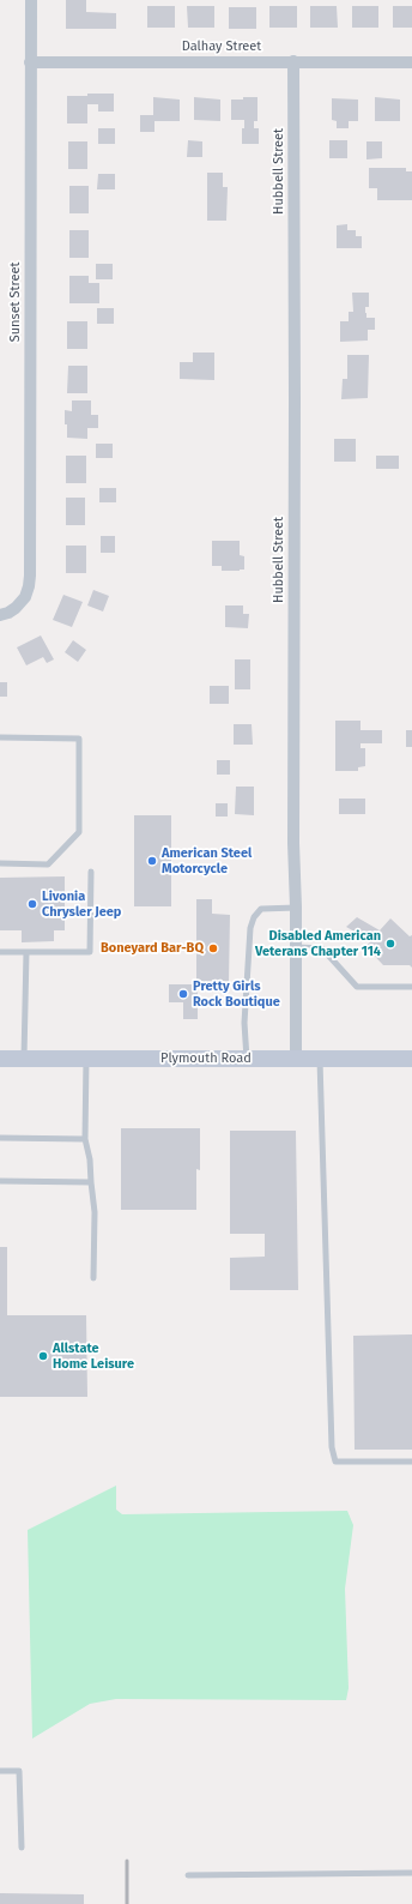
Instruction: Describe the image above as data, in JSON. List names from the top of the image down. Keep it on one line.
{"streets":{"main road":["Plymouth Road"],"street":["Dalhay Street","Hubbell Street","Sunset Street"]},"crossings":[["Dalhay Street","Hubbell Street"],["Dalhay Street","Sunset Street"],["Hubbell Street","Plymouth Road"]],"places":["American Steel Motorcycle","Livonia Chrysler Jeep","Disabled American Veterans Chapter 114","Boneyard Bar-BQ","Pretty Girls Rock Boutique","Allstate Home Leisure"]}
